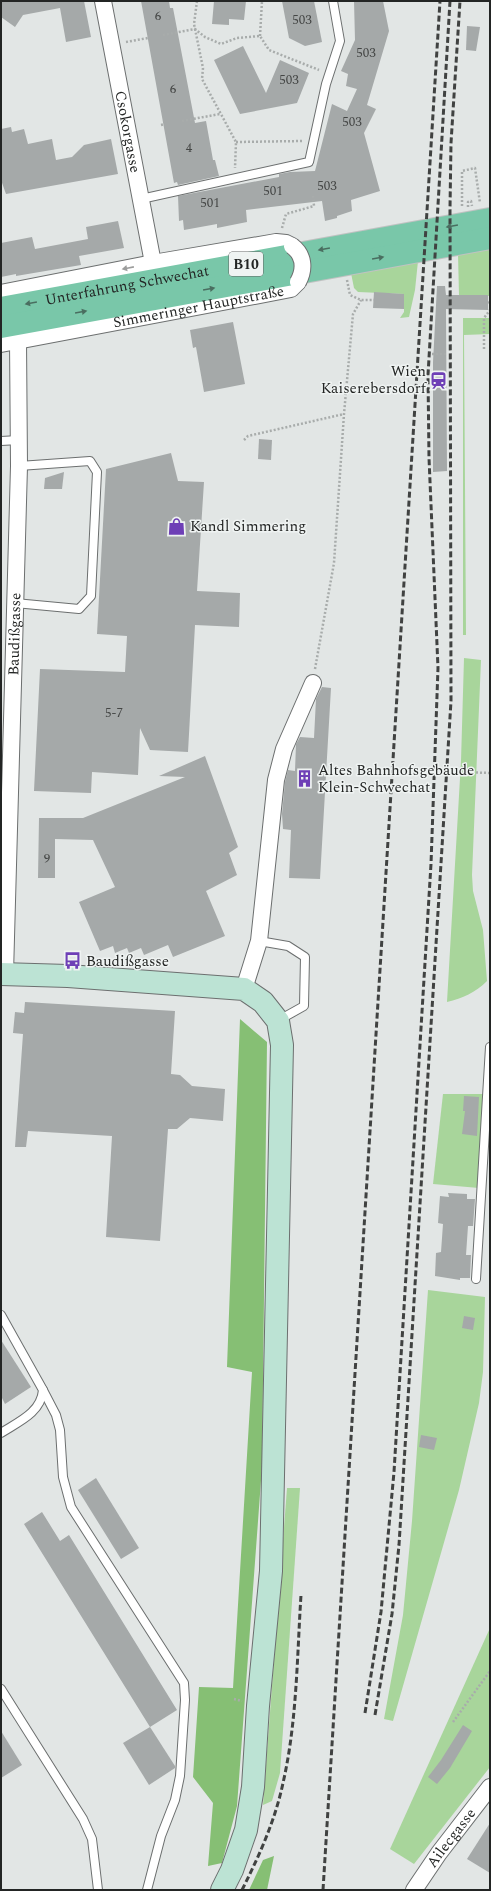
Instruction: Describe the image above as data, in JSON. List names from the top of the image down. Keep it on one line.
{"streets":{"main road":["B10","Unterfahrung Schwechat"],"street":["Csokorgasse","Simmeringer Hauptstraße","Baudißgasse","Ailecgasse"]},"crossings":[["Csokorgasse","Simmeringer Hauptstraße"],["Simmeringer Hauptstraße","Baudißgasse"]],"places":{"station":["Wien Kaiserebersdorf"],"shop":["Kandl Simmering"],"building":["Altes Bahnhofsgebäude Klein-Schwechat"],"bus stop":["Baudißgasse"]},"house_numbers":["6","503","503","503","6","503","4","503","501","501","5-7","9"]}
